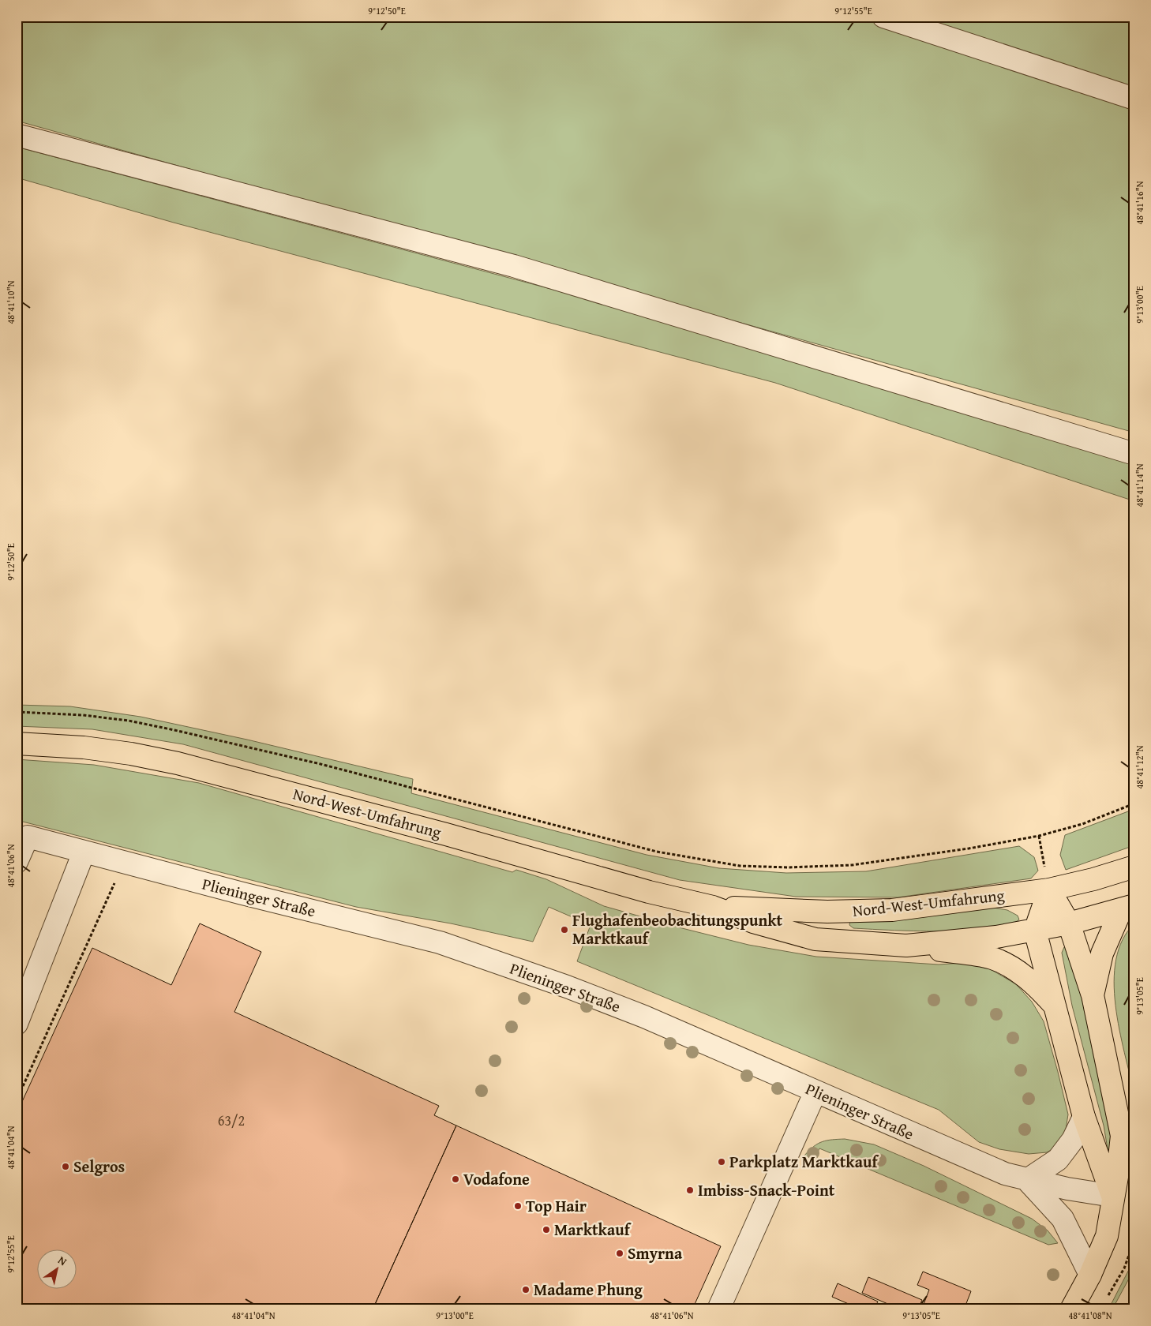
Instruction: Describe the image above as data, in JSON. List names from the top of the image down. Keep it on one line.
{"streets":{"main road":["Nord-West-Umfahrung"],"street":["Plieninger Straße"]},"places":["Flughafenbeobachtungspunkt Marktkauf","Parkplatz Marktkauf","Selgros","Vodafone","Imbiss-Snack-Point","Top Hair","Marktkauf","Smyrna","Madame Phung"],"house_numbers":["63/2"],"north":"top right","coordinates":["9°12'50\"E","9°12'55\"E","48°41'16\"N","48°41'10\"N","9°13'00\"E","48°41'14\"N","48°41'12\"N","48°41'06\"N","9°13'05\"E","48°41'04\"N","48°41'08\"N"]}
